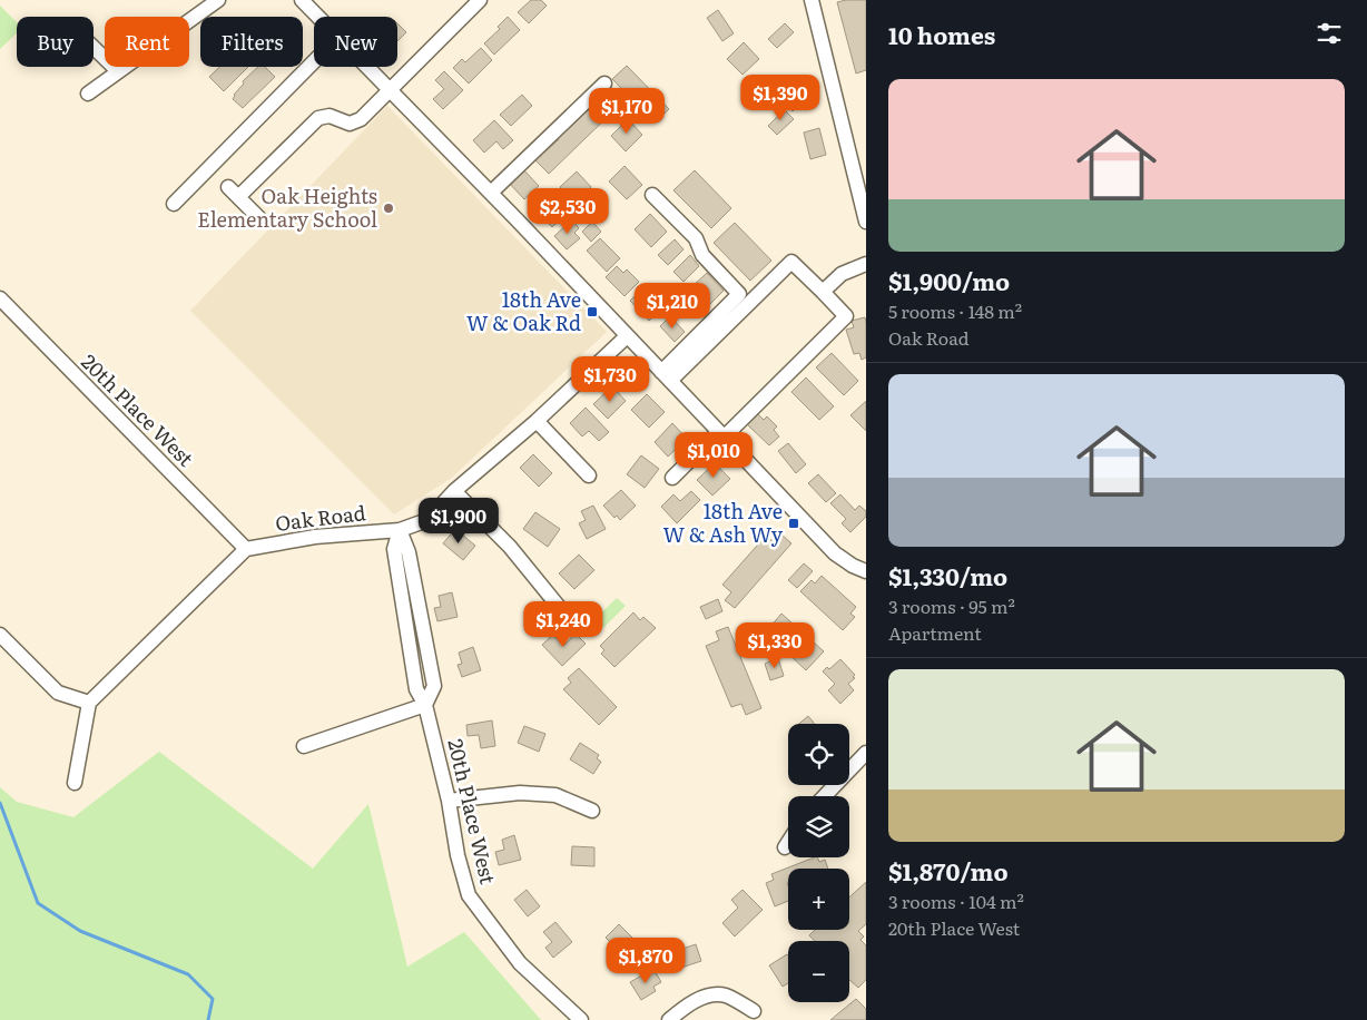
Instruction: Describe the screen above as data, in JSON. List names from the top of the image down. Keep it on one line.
{"streets":{"street":["20th Place West","Oak Road"]},"crossings":[["20th Place West","Oak Road"]],"places":{"other":["Oak Heights Elementary School"],"transit":["18th Ave W & Oak Rd","18th Ave W & Ash Wy"]},"page":{"heading":"10 homes","chip":["Buy","Rent","Filters","New"],"list":[{"name":"$1,900/mo","note":"5 rooms · 148 m² · Oak Road"},{"name":"$1,330/mo","note":"3 rooms · 95 m² · Apartment"},{"name":"$1,870/mo","note":"3 rooms · 104 m² · 20th Place West"}],"price":["$1,390","$1,170","$2,530","$1,210","$1,730","$1,010","$1,900","$1,240","$1,330","$1,870"],"map_buttons":["+","−"]}}
